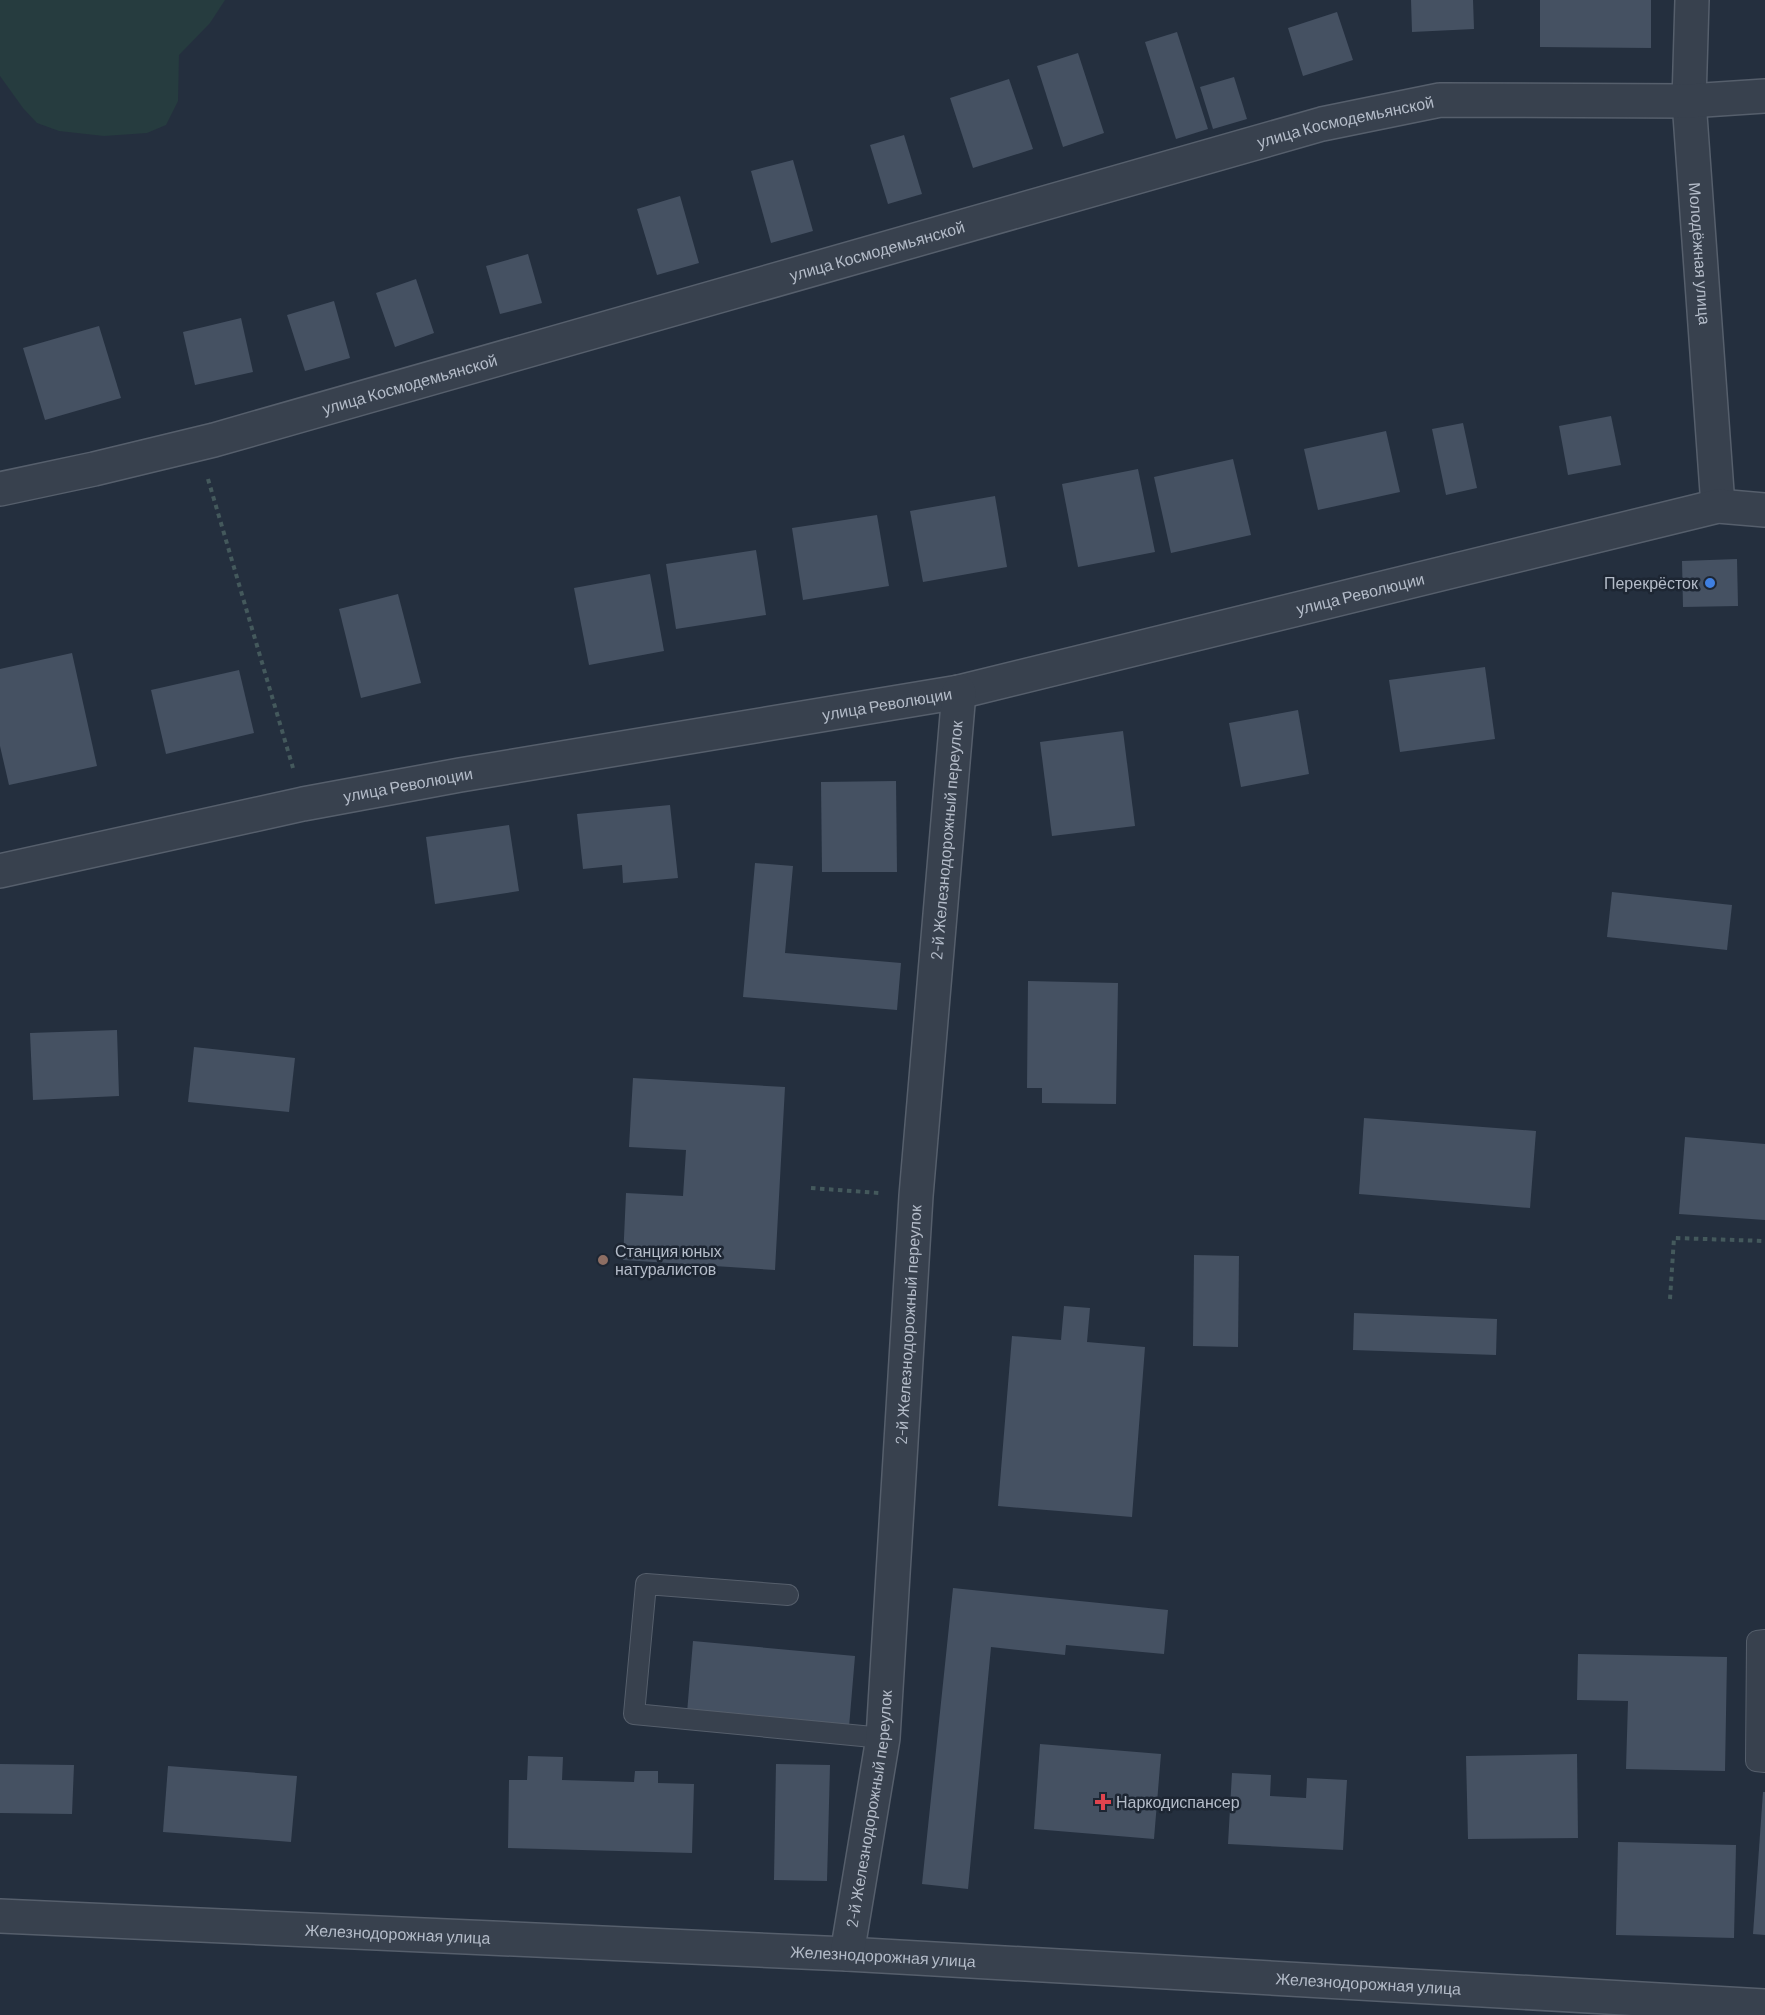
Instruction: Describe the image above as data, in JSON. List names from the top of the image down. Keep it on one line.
{"streets":{"street":["улица Космодемьянской","Молодёжная улица","улица Революции","2-й Железнодорожный переулок","Железнодорожная улица"]},"crossings":[["улица Космодемьянской","Молодёжная улица"],["Молодёжная улица","улица Революции"],["улица Революции","2-й Железнодорожный переулок"],["2-й Железнодорожный переулок","Железнодорожная улица"]],"places":{"other":["Перекрёсток","Станция юных натуралистов"],"health":["Наркодиспансер"]}}
